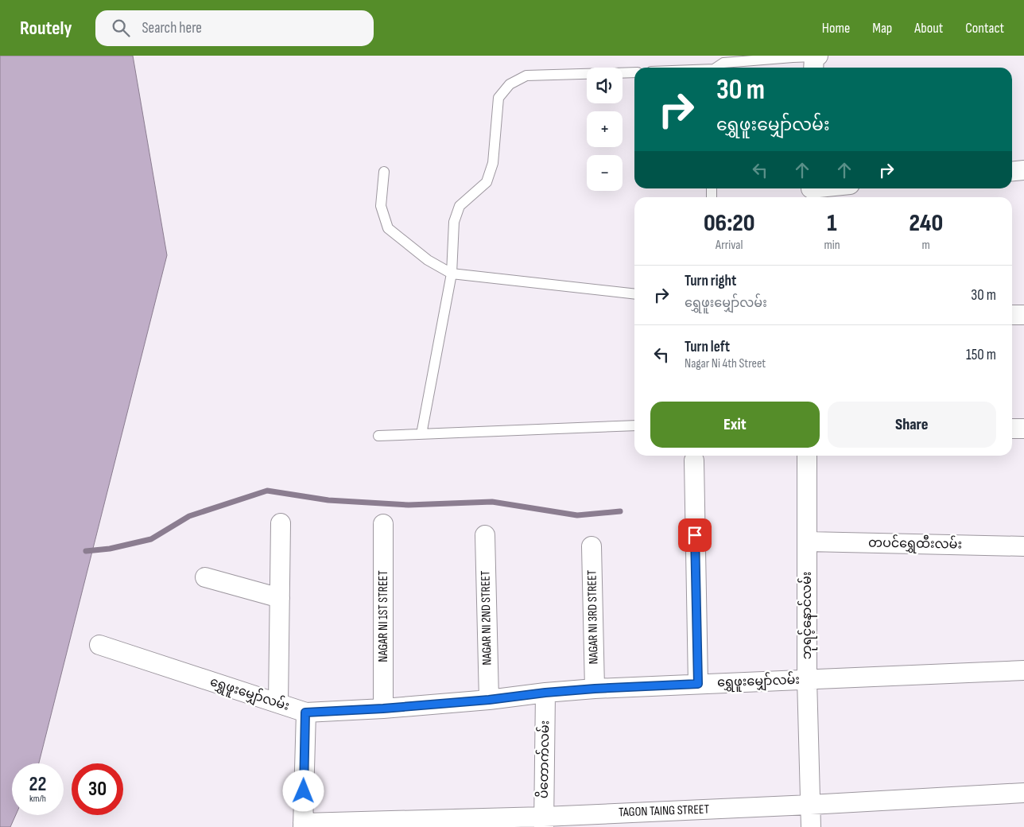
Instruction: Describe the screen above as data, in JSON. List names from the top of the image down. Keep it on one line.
{"streets":{"street":["တပင်ရွှေထီးလမ်း","ဘုရင့်နောင်လမ်း","NAGAR NI 1ST STREET","NAGAR NI 3RD STREET","NAGAR NI 2ND STREET","ရွှေဖူးမျှော်လမ်း","ပိတောက်လမ်း","TAGON TAING STREET"]},"crossings":[["တပင်ရွှေထီးလမ်း","ဘုရင့်နောင်လမ်း"],["ဘုရင့်နောင်လမ်း","ရွှေဖူးမျှော်လမ်း"],["ဘုရင့်နောင်လမ်း","TAGON TAING STREET"],["NAGAR NI 1ST STREET","ရွှေဖူးမျှော်လမ်း"],["NAGAR NI 3RD STREET","ရွှေဖူးမျှော်လမ်း"],["NAGAR NI 2ND STREET","ရွှေဖူးမျှော်လမ်း"],["ရွှေဖူးမျှော်လမ်း","ပိတောက်လမ်း"],["ပိတောက်လမ်း","TAGON TAING STREET"]],"page":{"header":"Routely","search":"Search here","nav":["Home","Map","About","Contact"],"map_buttons":["+","−"],"turn":["30 m","ရွှေဖူးမျှော်လမ်း"],"eta":["06:20","Arrival","1","min","240","m"],"list":[{"name":"Turn right","note":"ရွှေဖူးမျှော်လမ်း","value":"30 m"},{"name":"Turn left","note":"Nagar Ni 4th Street","value":"150 m"}],"buttons":["Exit","Share"],"speed":"22 km/h","limit":"30"}}
